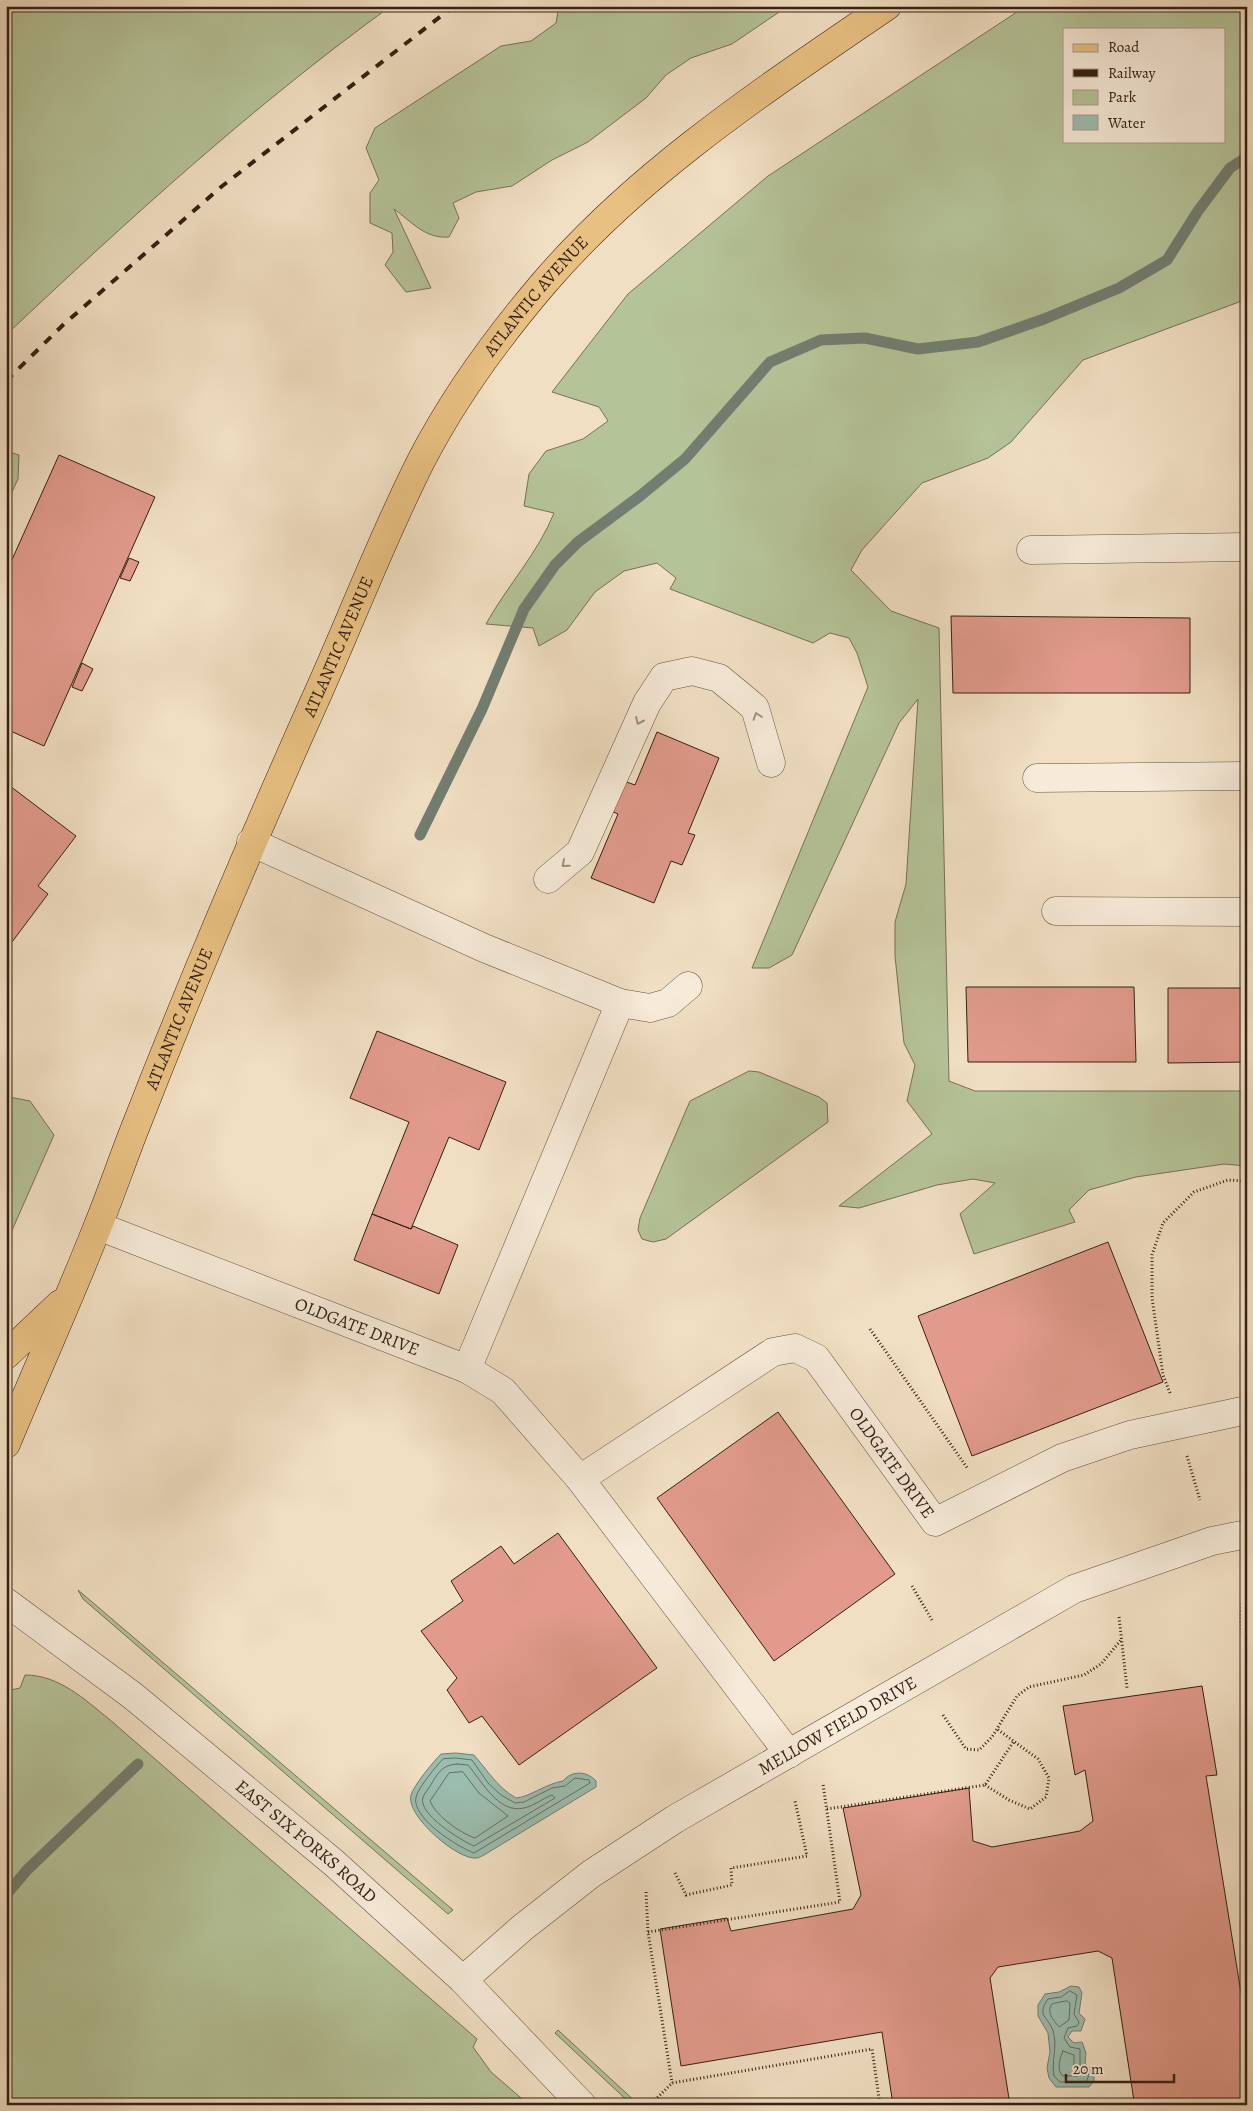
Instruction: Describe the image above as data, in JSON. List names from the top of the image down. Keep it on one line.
{"streets":{"main road":["ATLANTIC AVENUE"],"street":["OLDGATE DRIVE","MELLOW FIELD DRIVE","EAST SIX FORKS ROAD"]},"crossings":[["ATLANTIC AVENUE","OLDGATE DRIVE"],["OLDGATE DRIVE","MELLOW FIELD DRIVE"],["MELLOW FIELD DRIVE","EAST SIX FORKS ROAD"]],"legend":["Road","Railway","Park","Water"],"scale_bar":"20 m"}
